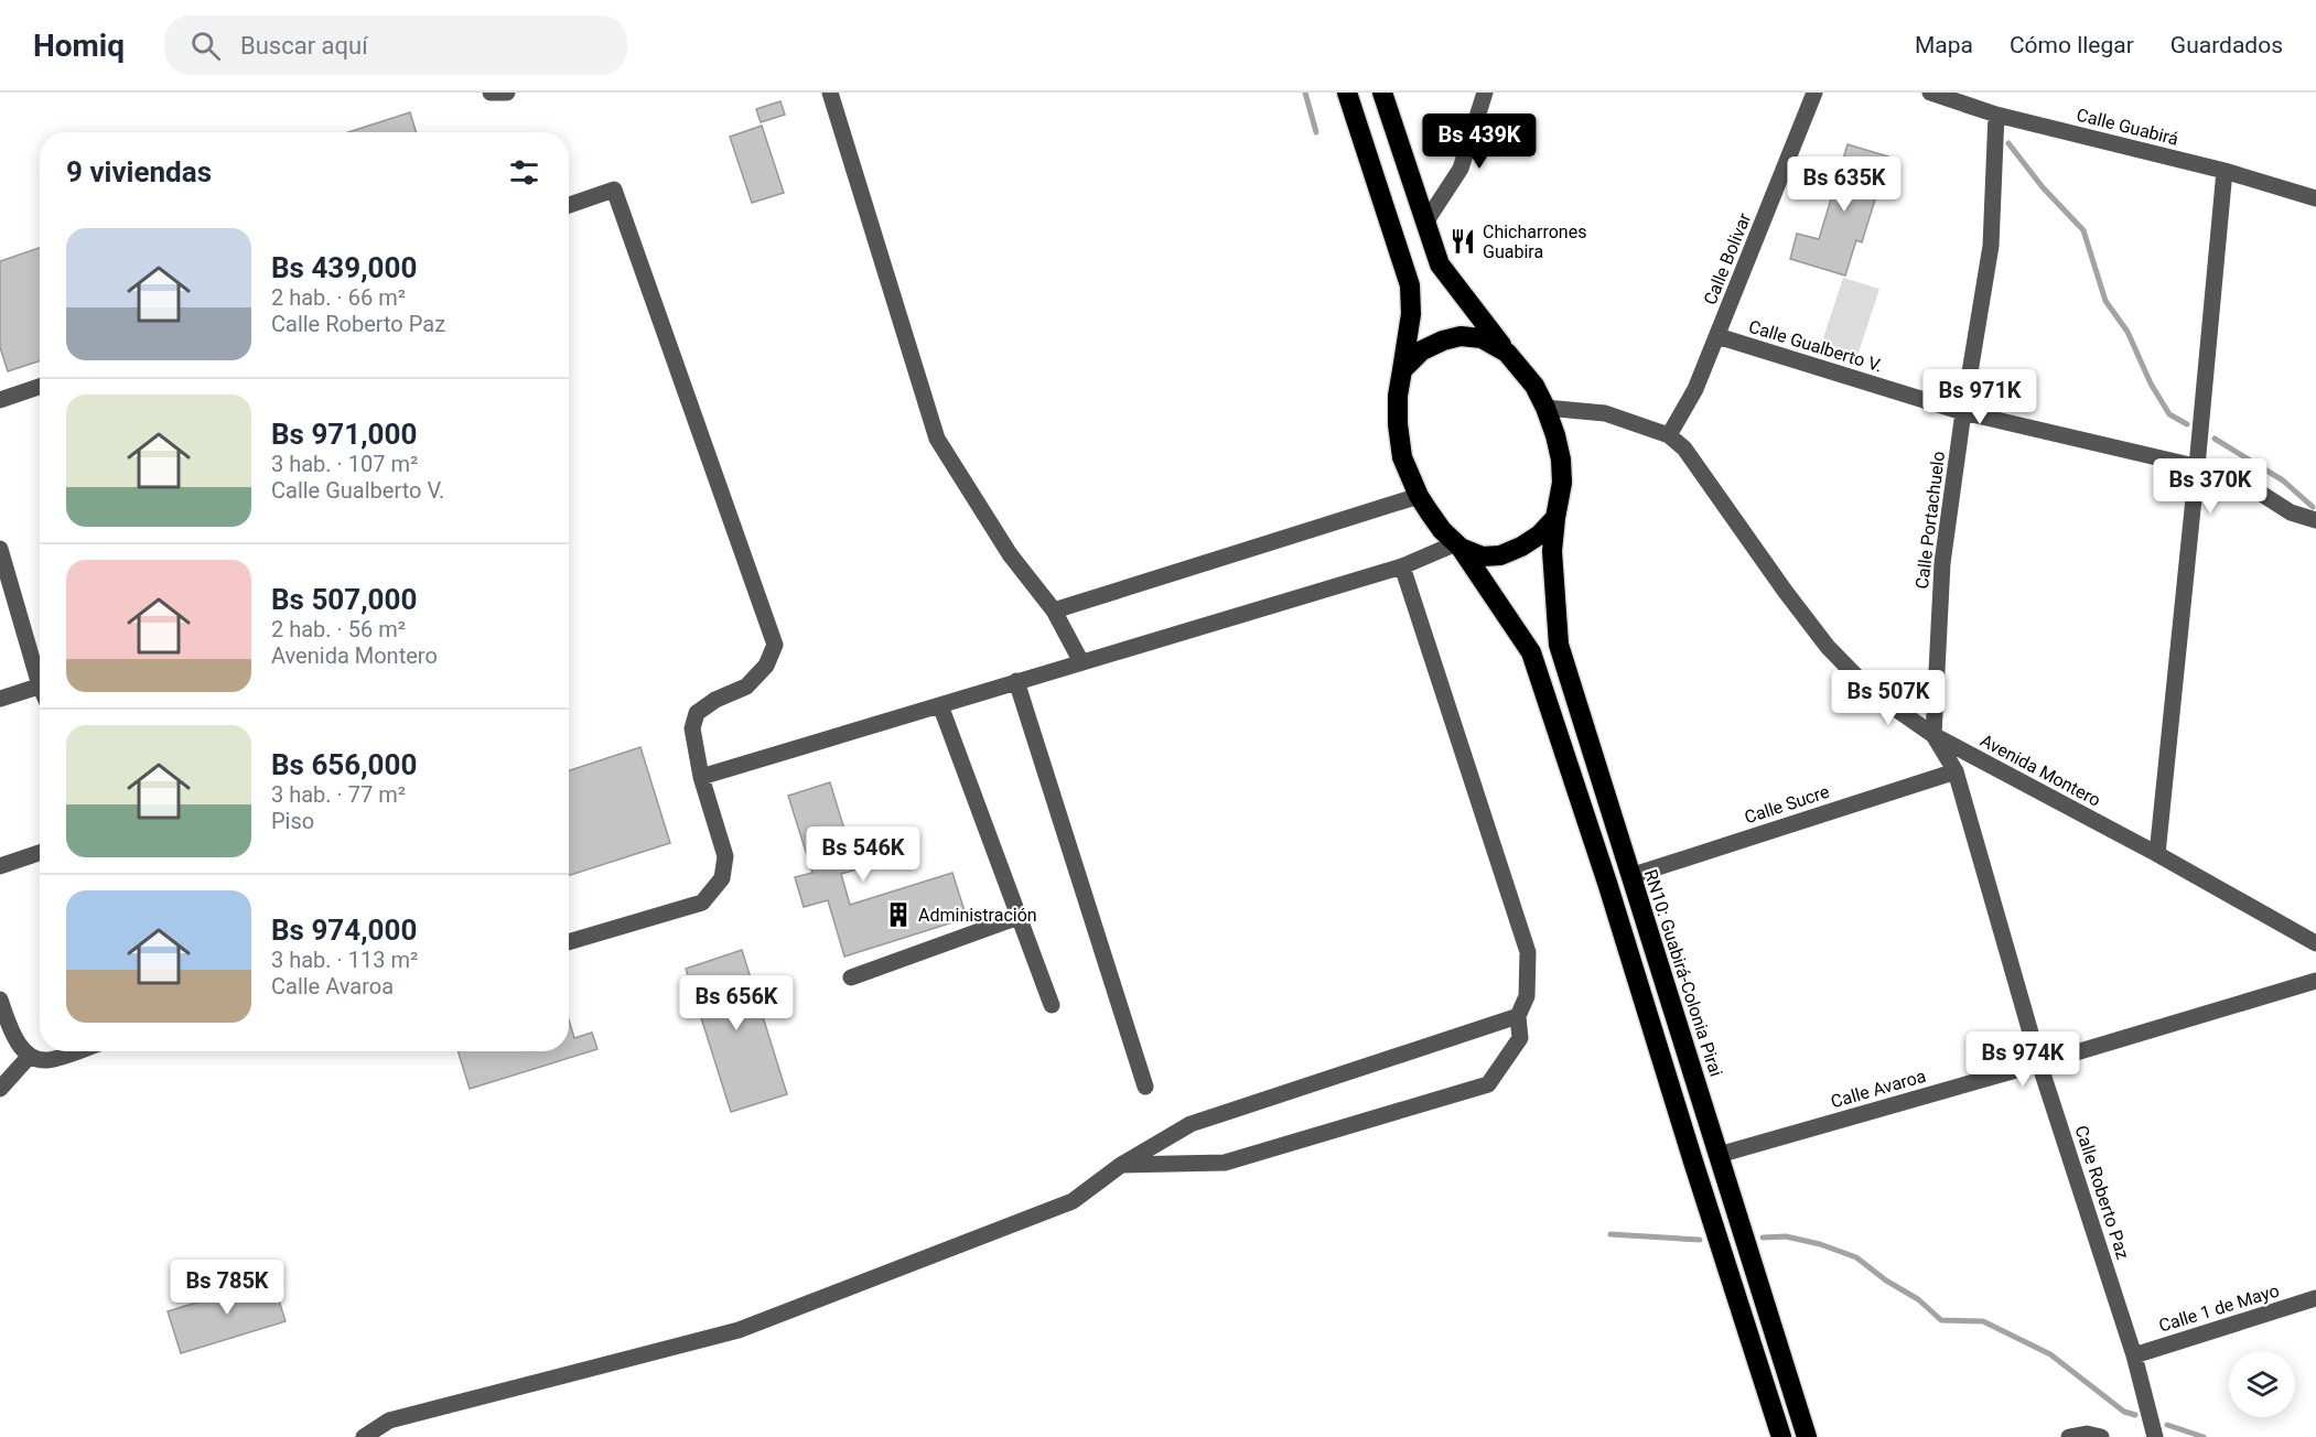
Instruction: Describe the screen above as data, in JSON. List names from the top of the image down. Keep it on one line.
{"streets":{"highway":["RN10: Guabirá-Colonia Pirai"],"street":["Calle Guabirá","Calle Bolivar","Calle Gualberto V.","Calle Portachuelo","Avenida Montero","Calle Sucre","Calle Avaroa","Calle Roberto Paz","Calle 1 de Mayo"]},"crossings":[["Calle Guabirá","Calle Portachuelo"],["Calle Bolivar","Calle Gualberto V."],["Calle Bolivar","Avenida Montero"],["Calle Gualberto V.","Calle Portachuelo"],["Calle Portachuelo","Avenida Montero"],["Calle Portachuelo","Calle Roberto Paz"],["Avenida Montero","RN10: Guabirá-Colonia Pirai"],["Avenida Montero","Calle Roberto Paz"],["Calle Sucre","RN10: Guabirá-Colonia Pirai"],["Calle Sucre","Calle Roberto Paz"],["RN10: Guabirá-Colonia Pirai","Calle Avaroa"],["Calle Avaroa","Calle Roberto Paz"],["Calle Roberto Paz","Calle 1 de Mayo"]],"places":{"restaurant":["Chicharrones Guabira"],"building":["Administración"]},"page":{"header":"Homiq","search":"Buscar aquí","nav":["Mapa","Cómo llegar","Guardados"],"price":["Bs 439K","Bs 635K","Bs 971K","Bs 370K","Bs 507K","Bs 546K","Bs 656K","Bs 974K","Bs 785K"],"heading":"9 viviendas","list":[{"name":"Bs 439,000","note":"2 hab. · 66 m² · Calle Roberto Paz"},{"name":"Bs 971,000","note":"3 hab. · 107 m² · Calle Gualberto V."},{"name":"Bs 507,000","note":"2 hab. · 56 m² · Avenida Montero"},{"name":"Bs 656,000","note":"3 hab. · 77 m² · Piso"},{"name":"Bs 974,000","note":"3 hab. · 113 m² · Calle Avaroa"}]}}
